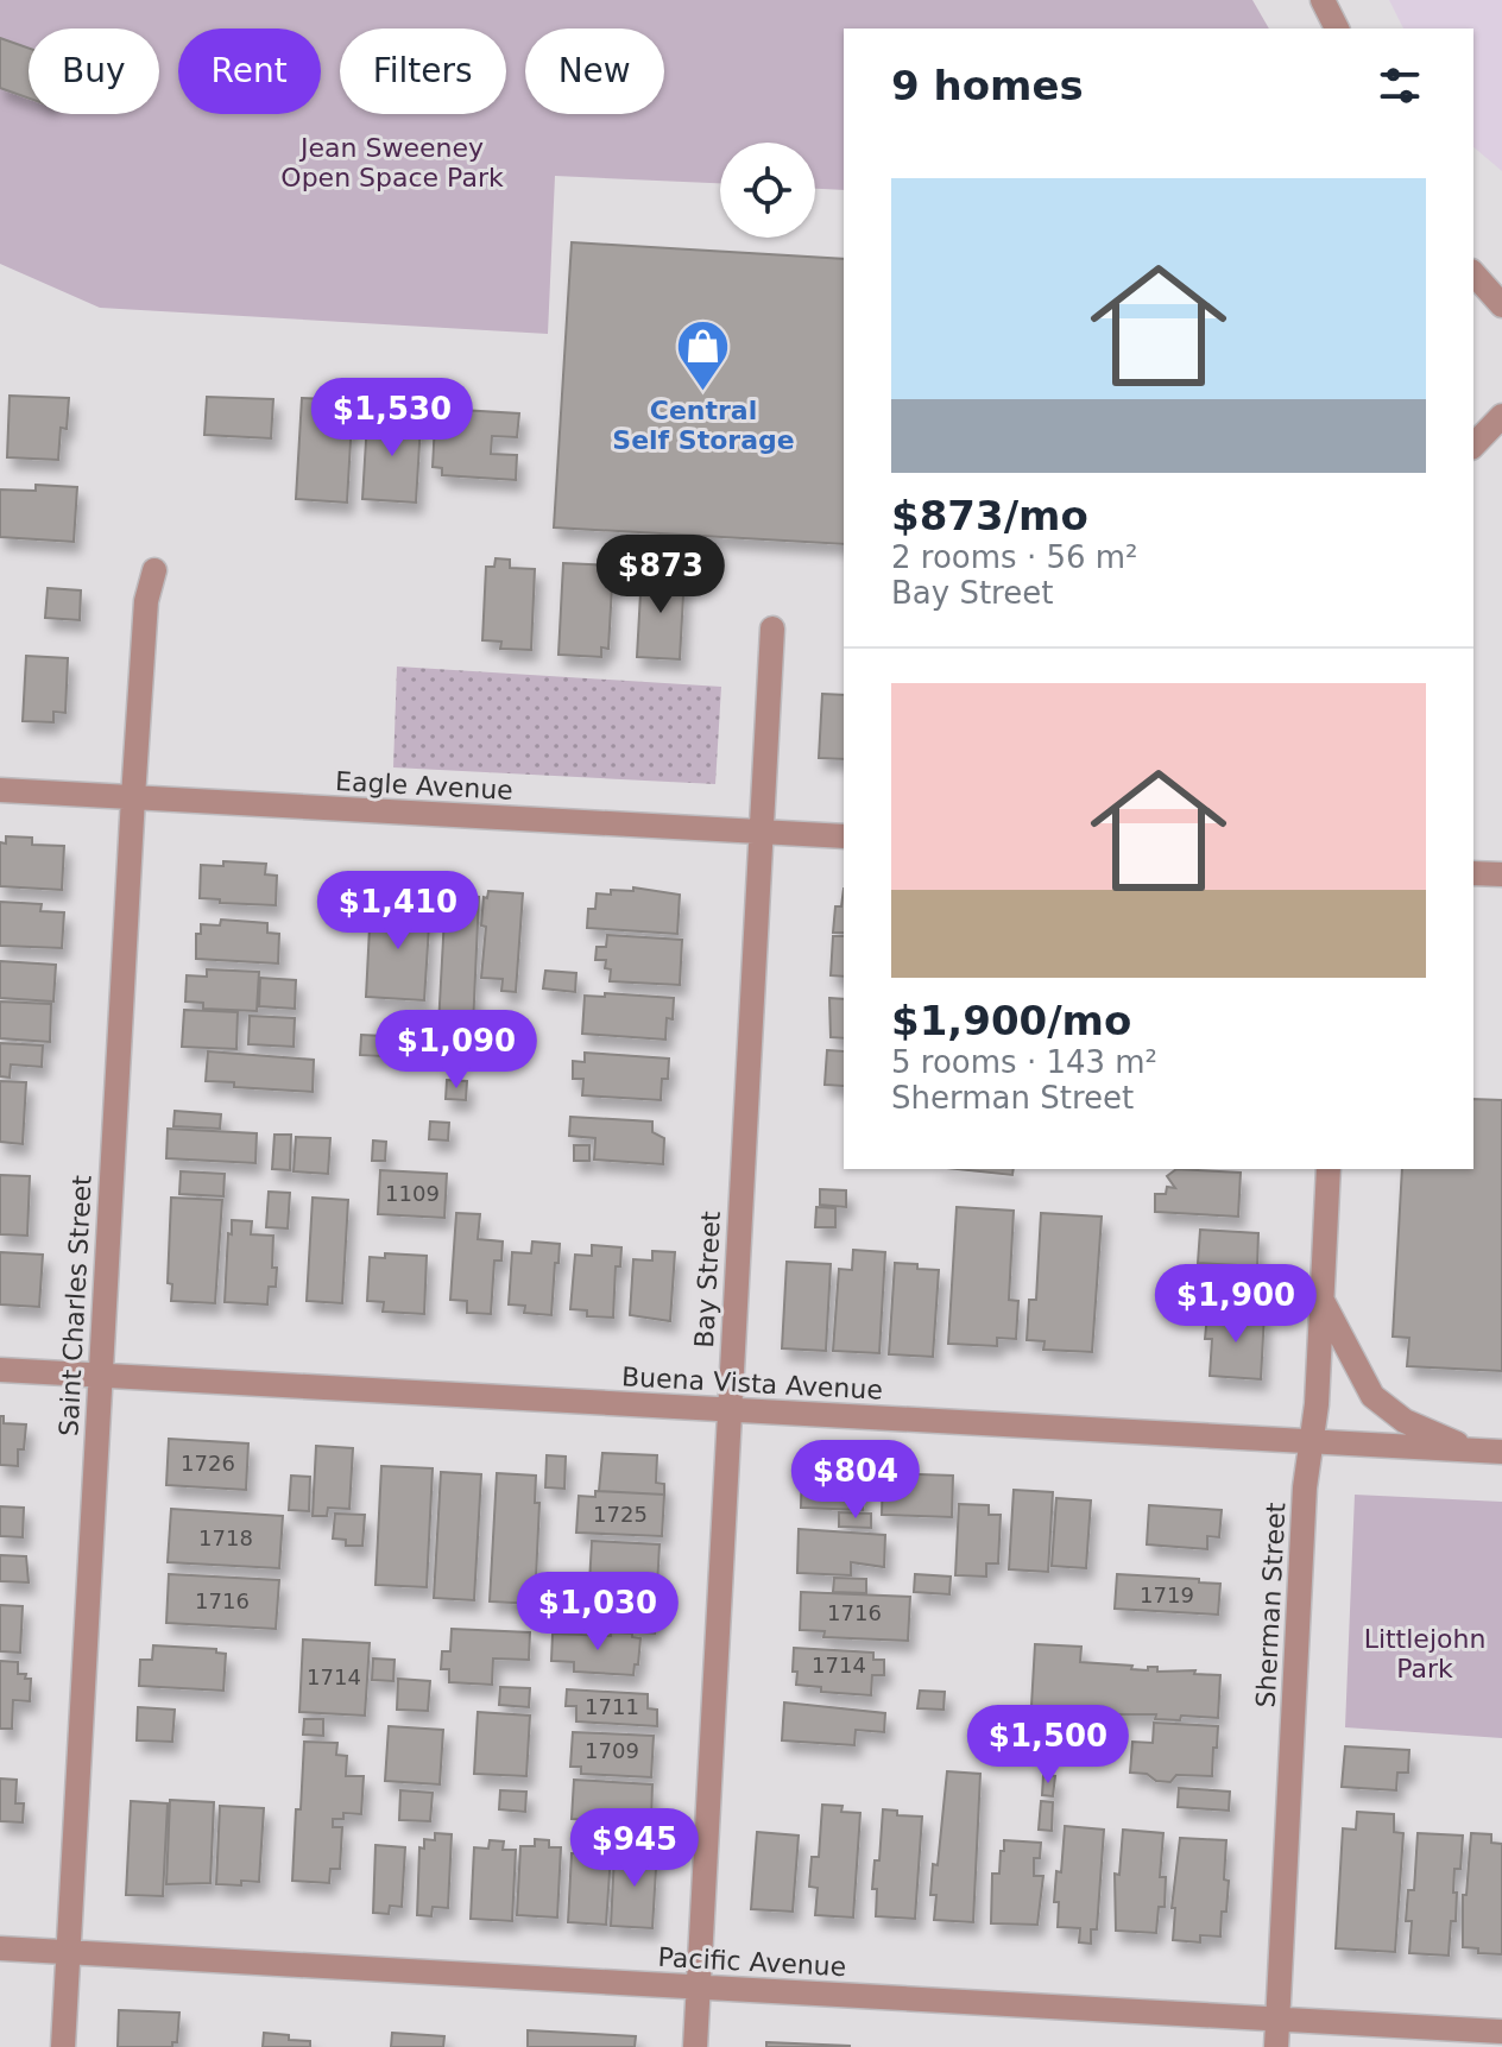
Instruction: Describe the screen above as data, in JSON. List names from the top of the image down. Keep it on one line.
{"streets":{"street":["Eagle Avenue","Bay Street","Saint Charles Street","Buena Vista Avenue","Sherman Street","Pacific Avenue"]},"crossings":[["Eagle Avenue","Bay Street"],["Eagle Avenue","Saint Charles Street"],["Bay Street","Buena Vista Avenue"],["Bay Street","Pacific Avenue"],["Saint Charles Street","Buena Vista Avenue"],["Saint Charles Street","Pacific Avenue"],["Buena Vista Avenue","Sherman Street"],["Sherman Street","Pacific Avenue"]],"parks":["Jean Sweeney Open Space Park","Littlejohn Park"],"places":{"shop":["Central Self Storage"]},"house_numbers":["1109","1726","1725","1718","1719","1716","1716","1714","1714","1711","1709"],"page":{"chip":["Buy","Rent","Filters","New"],"heading":"9 homes","list":[{"name":"$873/mo","note":"2 rooms · 56 m² · Bay Street"},{"name":"$1,900/mo","note":"5 rooms · 143 m² · Sherman Street"}],"price":["$1,530","$873","$1,410","$1,090","$1,900","$804","$1,030","$1,500","$945"]}}
